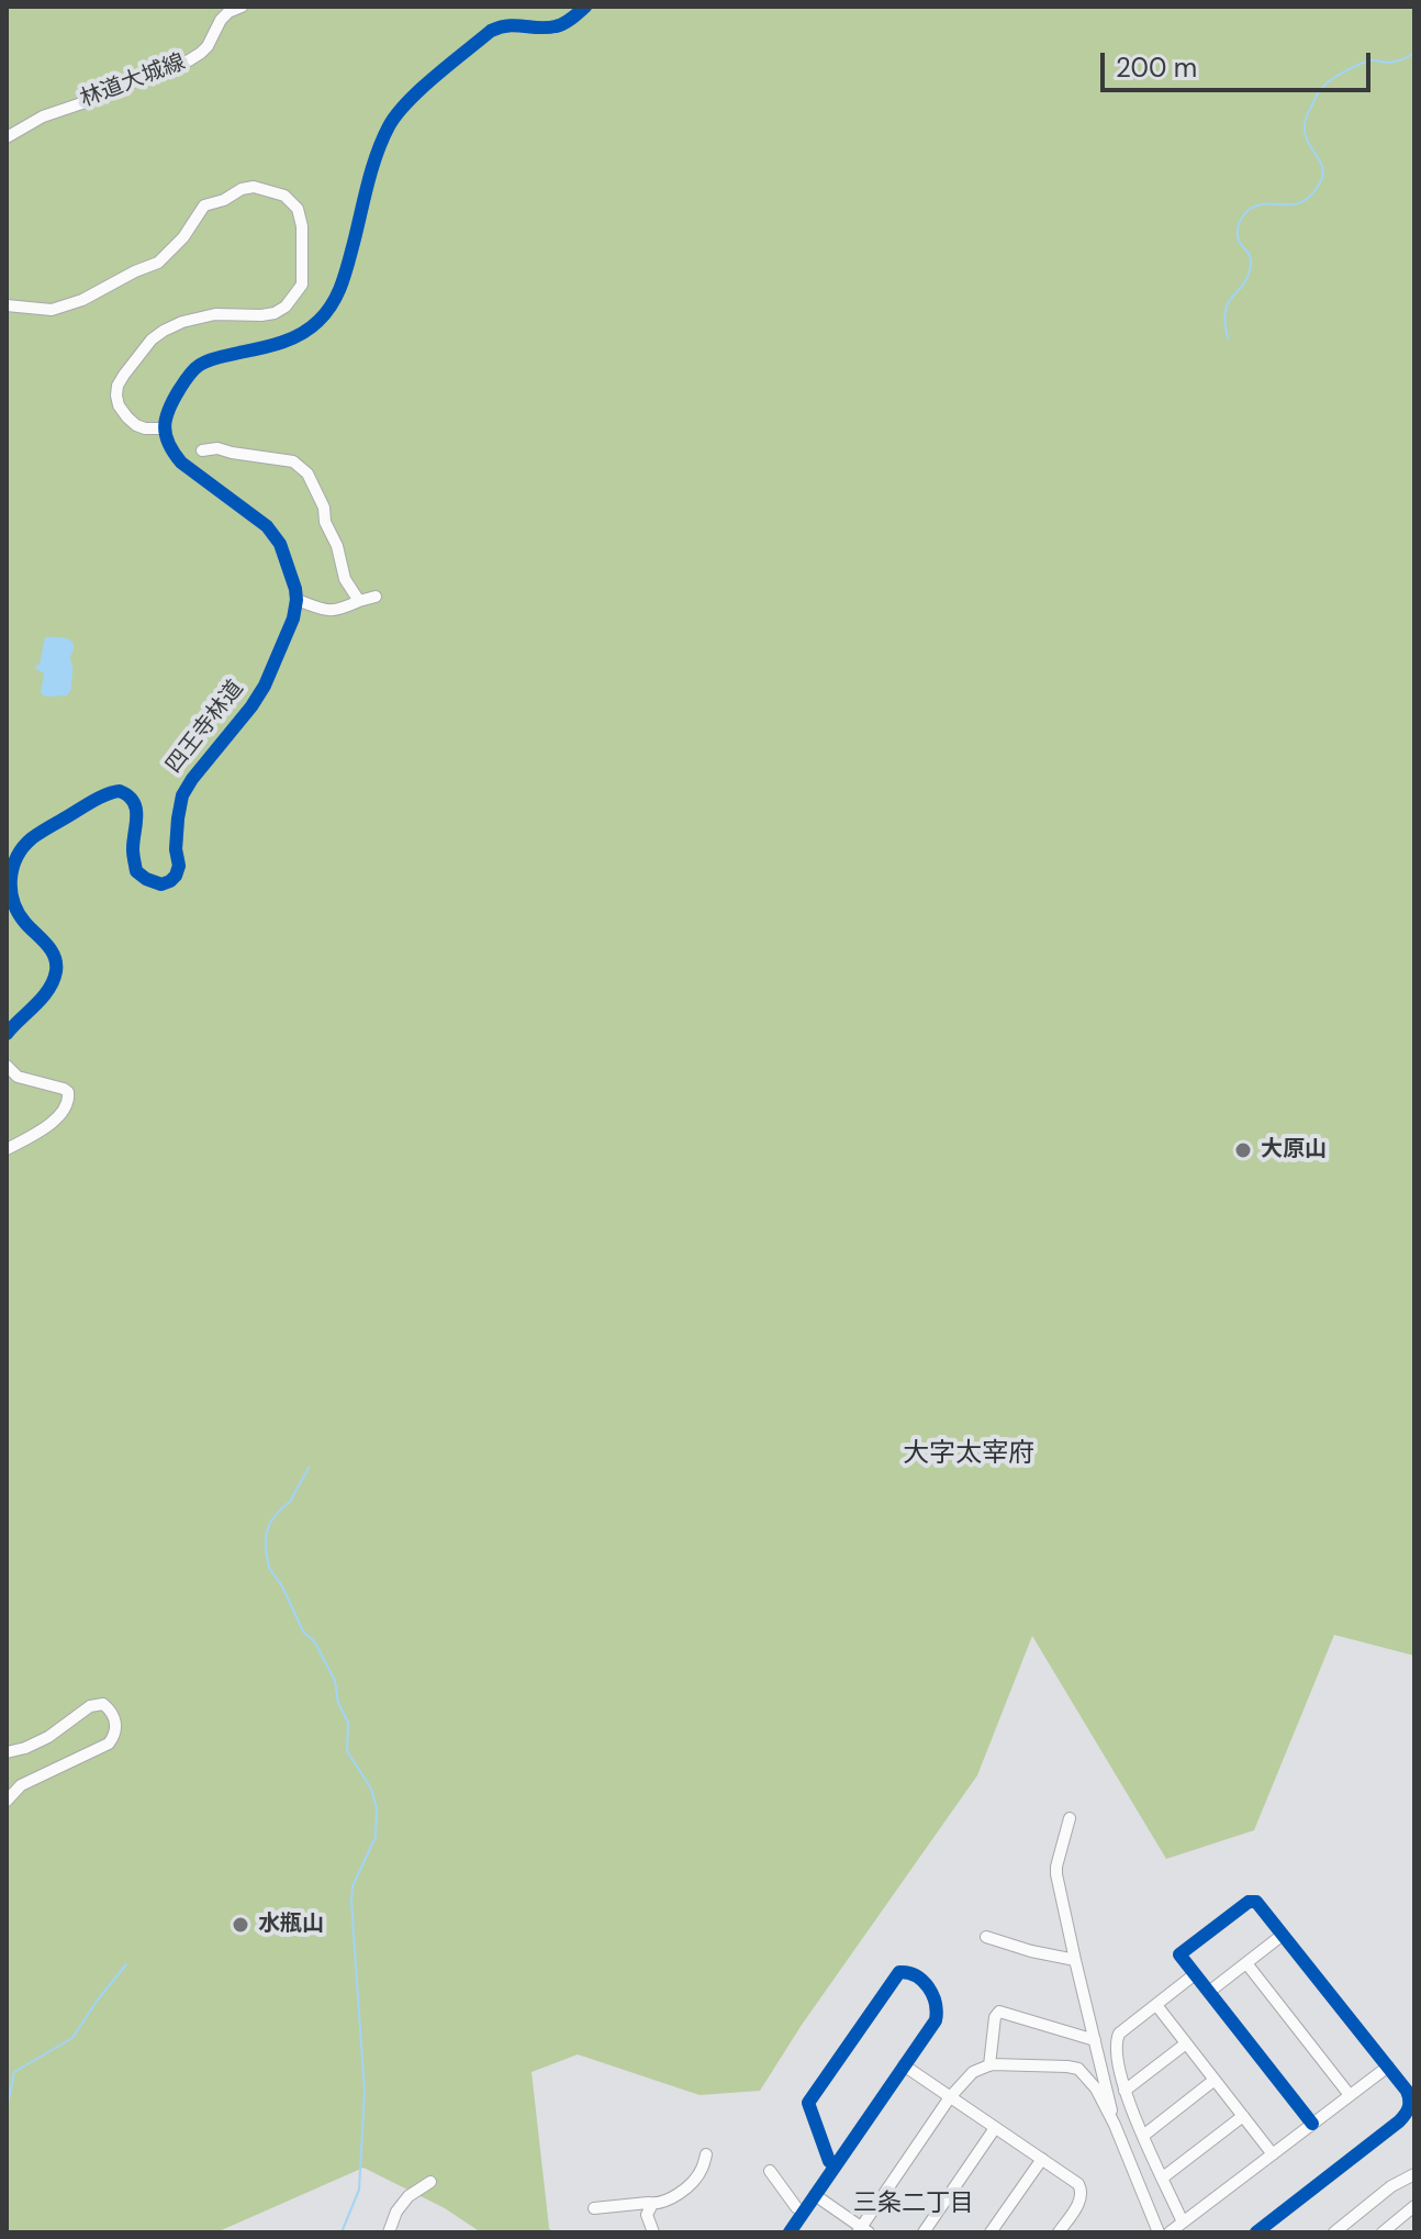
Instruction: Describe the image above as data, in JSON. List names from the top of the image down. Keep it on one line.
{"streets":{"street":["林道大城線","四王寺林道"]},"districts":["大字太宰府","三条二丁目"],"places":["大原山","水瓶山"],"scale_bar":"200 m"}
